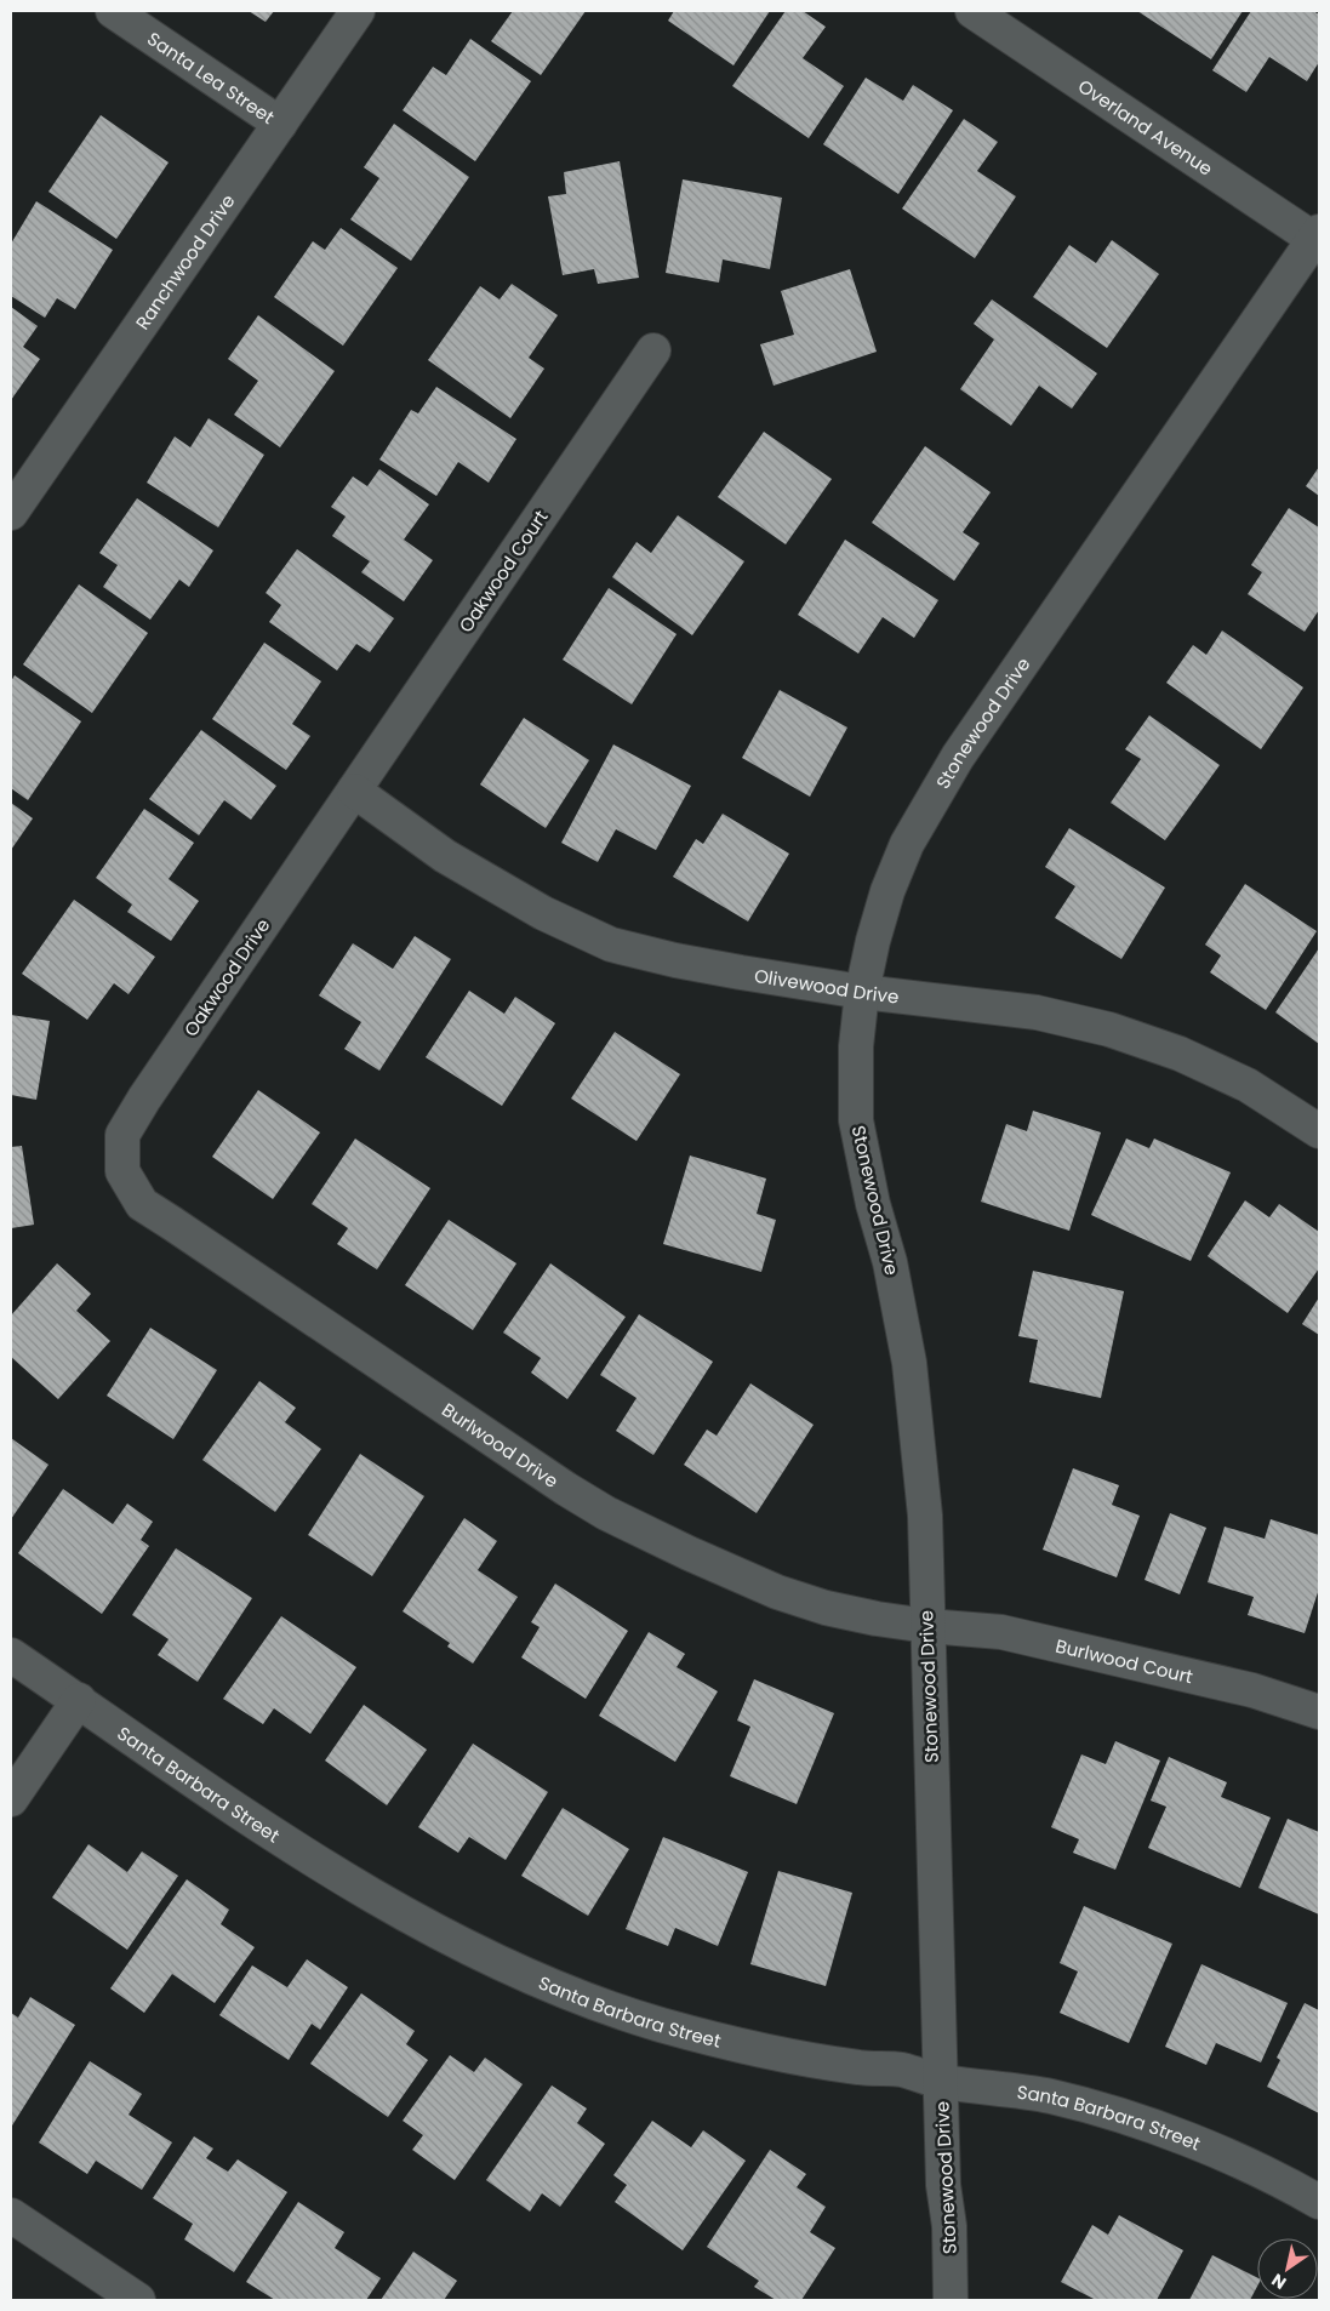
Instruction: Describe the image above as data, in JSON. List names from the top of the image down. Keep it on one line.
{"streets":{"street":["Santa Lea Street","Overland Avenue","Ranchwood Drive","Oakwood Court","Stonewood Drive","Oakwood Drive","Olivewood Drive","Burlwood Drive","Burlwood Court","Santa Barbara Street"]},"crossings":[["Santa Lea Street","Ranchwood Drive"],["Overland Avenue","Stonewood Drive"],["Oakwood Court","Oakwood Drive"],["Oakwood Court","Olivewood Drive"],["Stonewood Drive","Olivewood Drive"],["Stonewood Drive","Burlwood Drive"],["Stonewood Drive","Burlwood Court"],["Stonewood Drive","Santa Barbara Street"],["Oakwood Drive","Olivewood Drive"],["Oakwood Drive","Burlwood Drive"],["Burlwood Drive","Burlwood Court"]],"north":"bottom left"}
